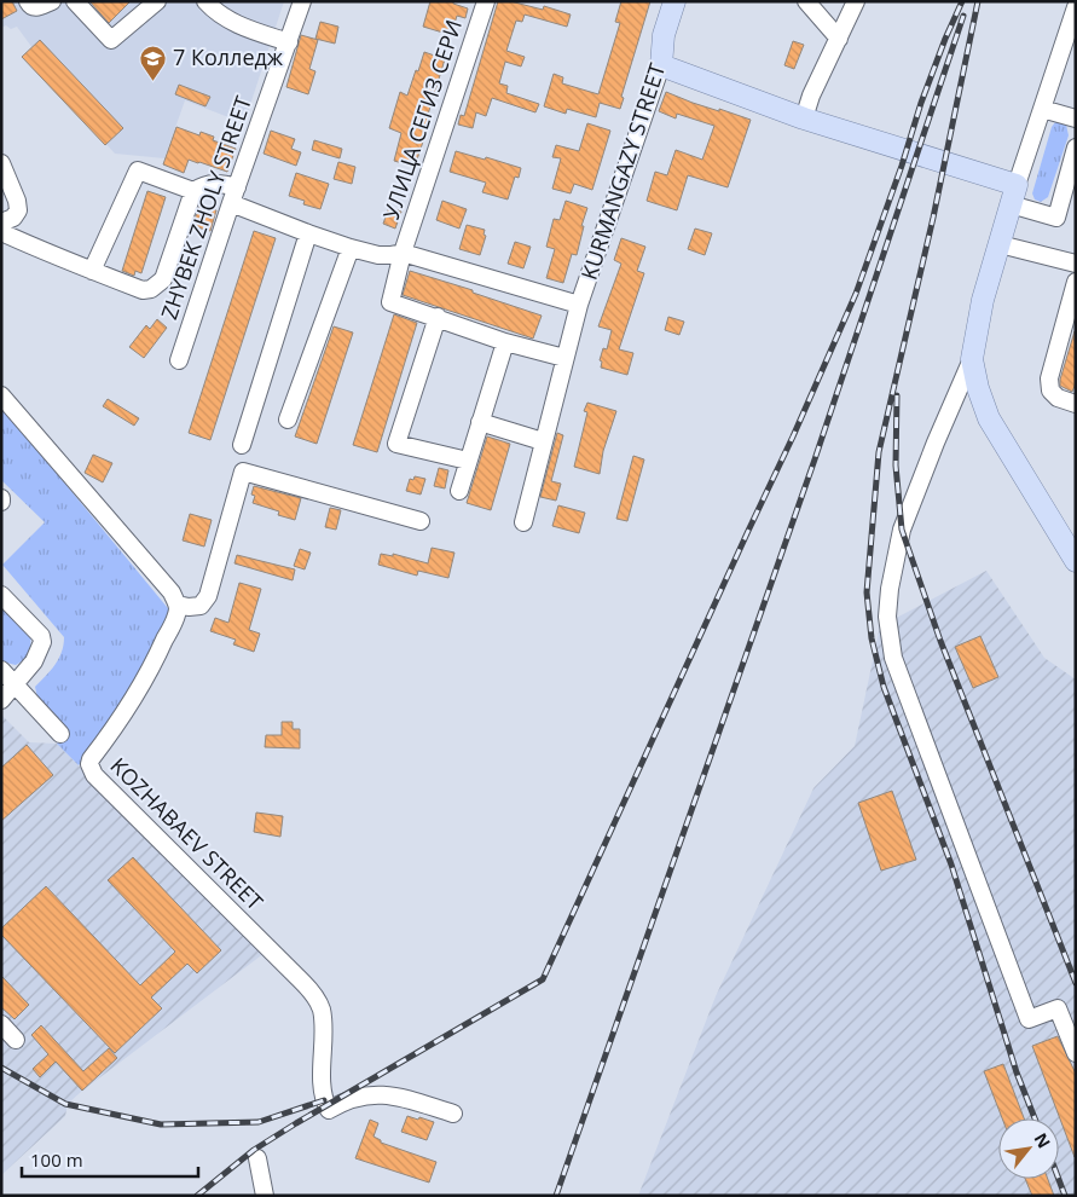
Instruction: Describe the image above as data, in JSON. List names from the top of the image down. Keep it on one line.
{"streets":{"main road":["KURMANGAZY STREET"],"street":["УЛИЦА СЕГИЗ СЕРИ","ZHYBEK ZHOLY STREET","KOZHABAEV STREET"]},"places":{"school or university":["7 Колледж"]},"scale_bar":"100 m","north":"top right"}
